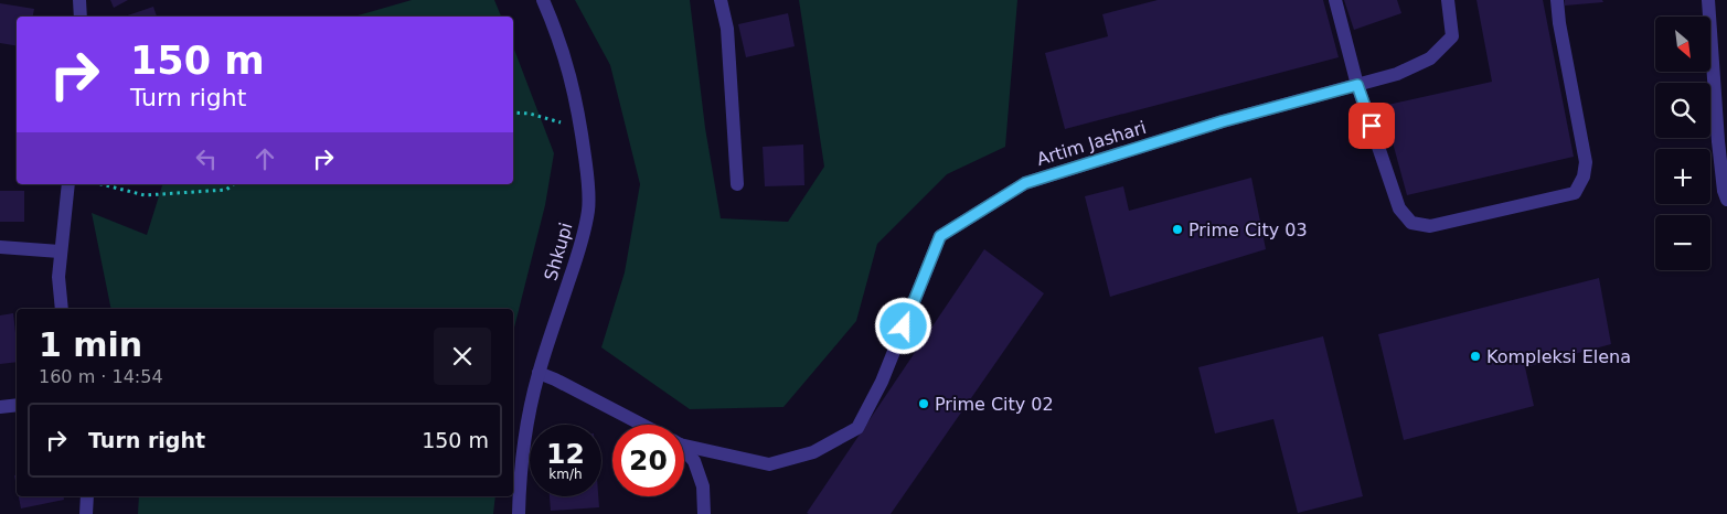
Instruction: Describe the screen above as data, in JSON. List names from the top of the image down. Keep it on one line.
{"streets":{"street":["Artim Jashari","Shkupi"]},"places":["Prime City 03","Kompleksi Elena","Prime City 02"],"north":"bottom right","page":{"map_buttons":["+","−"],"turn":["150 m","Turn right"],"heading":["1 min","160 m · 14:54"],"list":[{"name":"Turn right","value":"150 m"}],"speed":"12 km/h","limit":"20"}}
